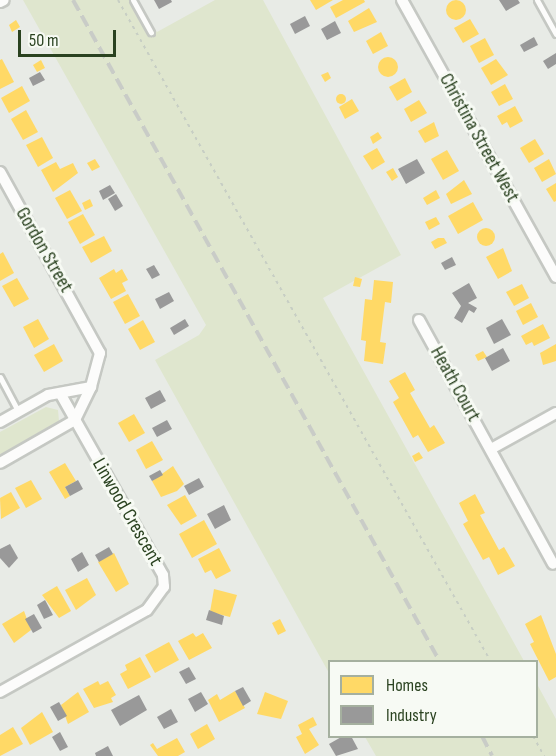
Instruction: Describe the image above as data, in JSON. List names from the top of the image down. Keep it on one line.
{"streets":{"street":["Christina Street West","Gordon Street","Heath Court","Linwood Crescent"]},"crossings":[["Gordon Street","Linwood Crescent"]],"legend":["Homes","Industry"],"scale_bar":"50 m"}
